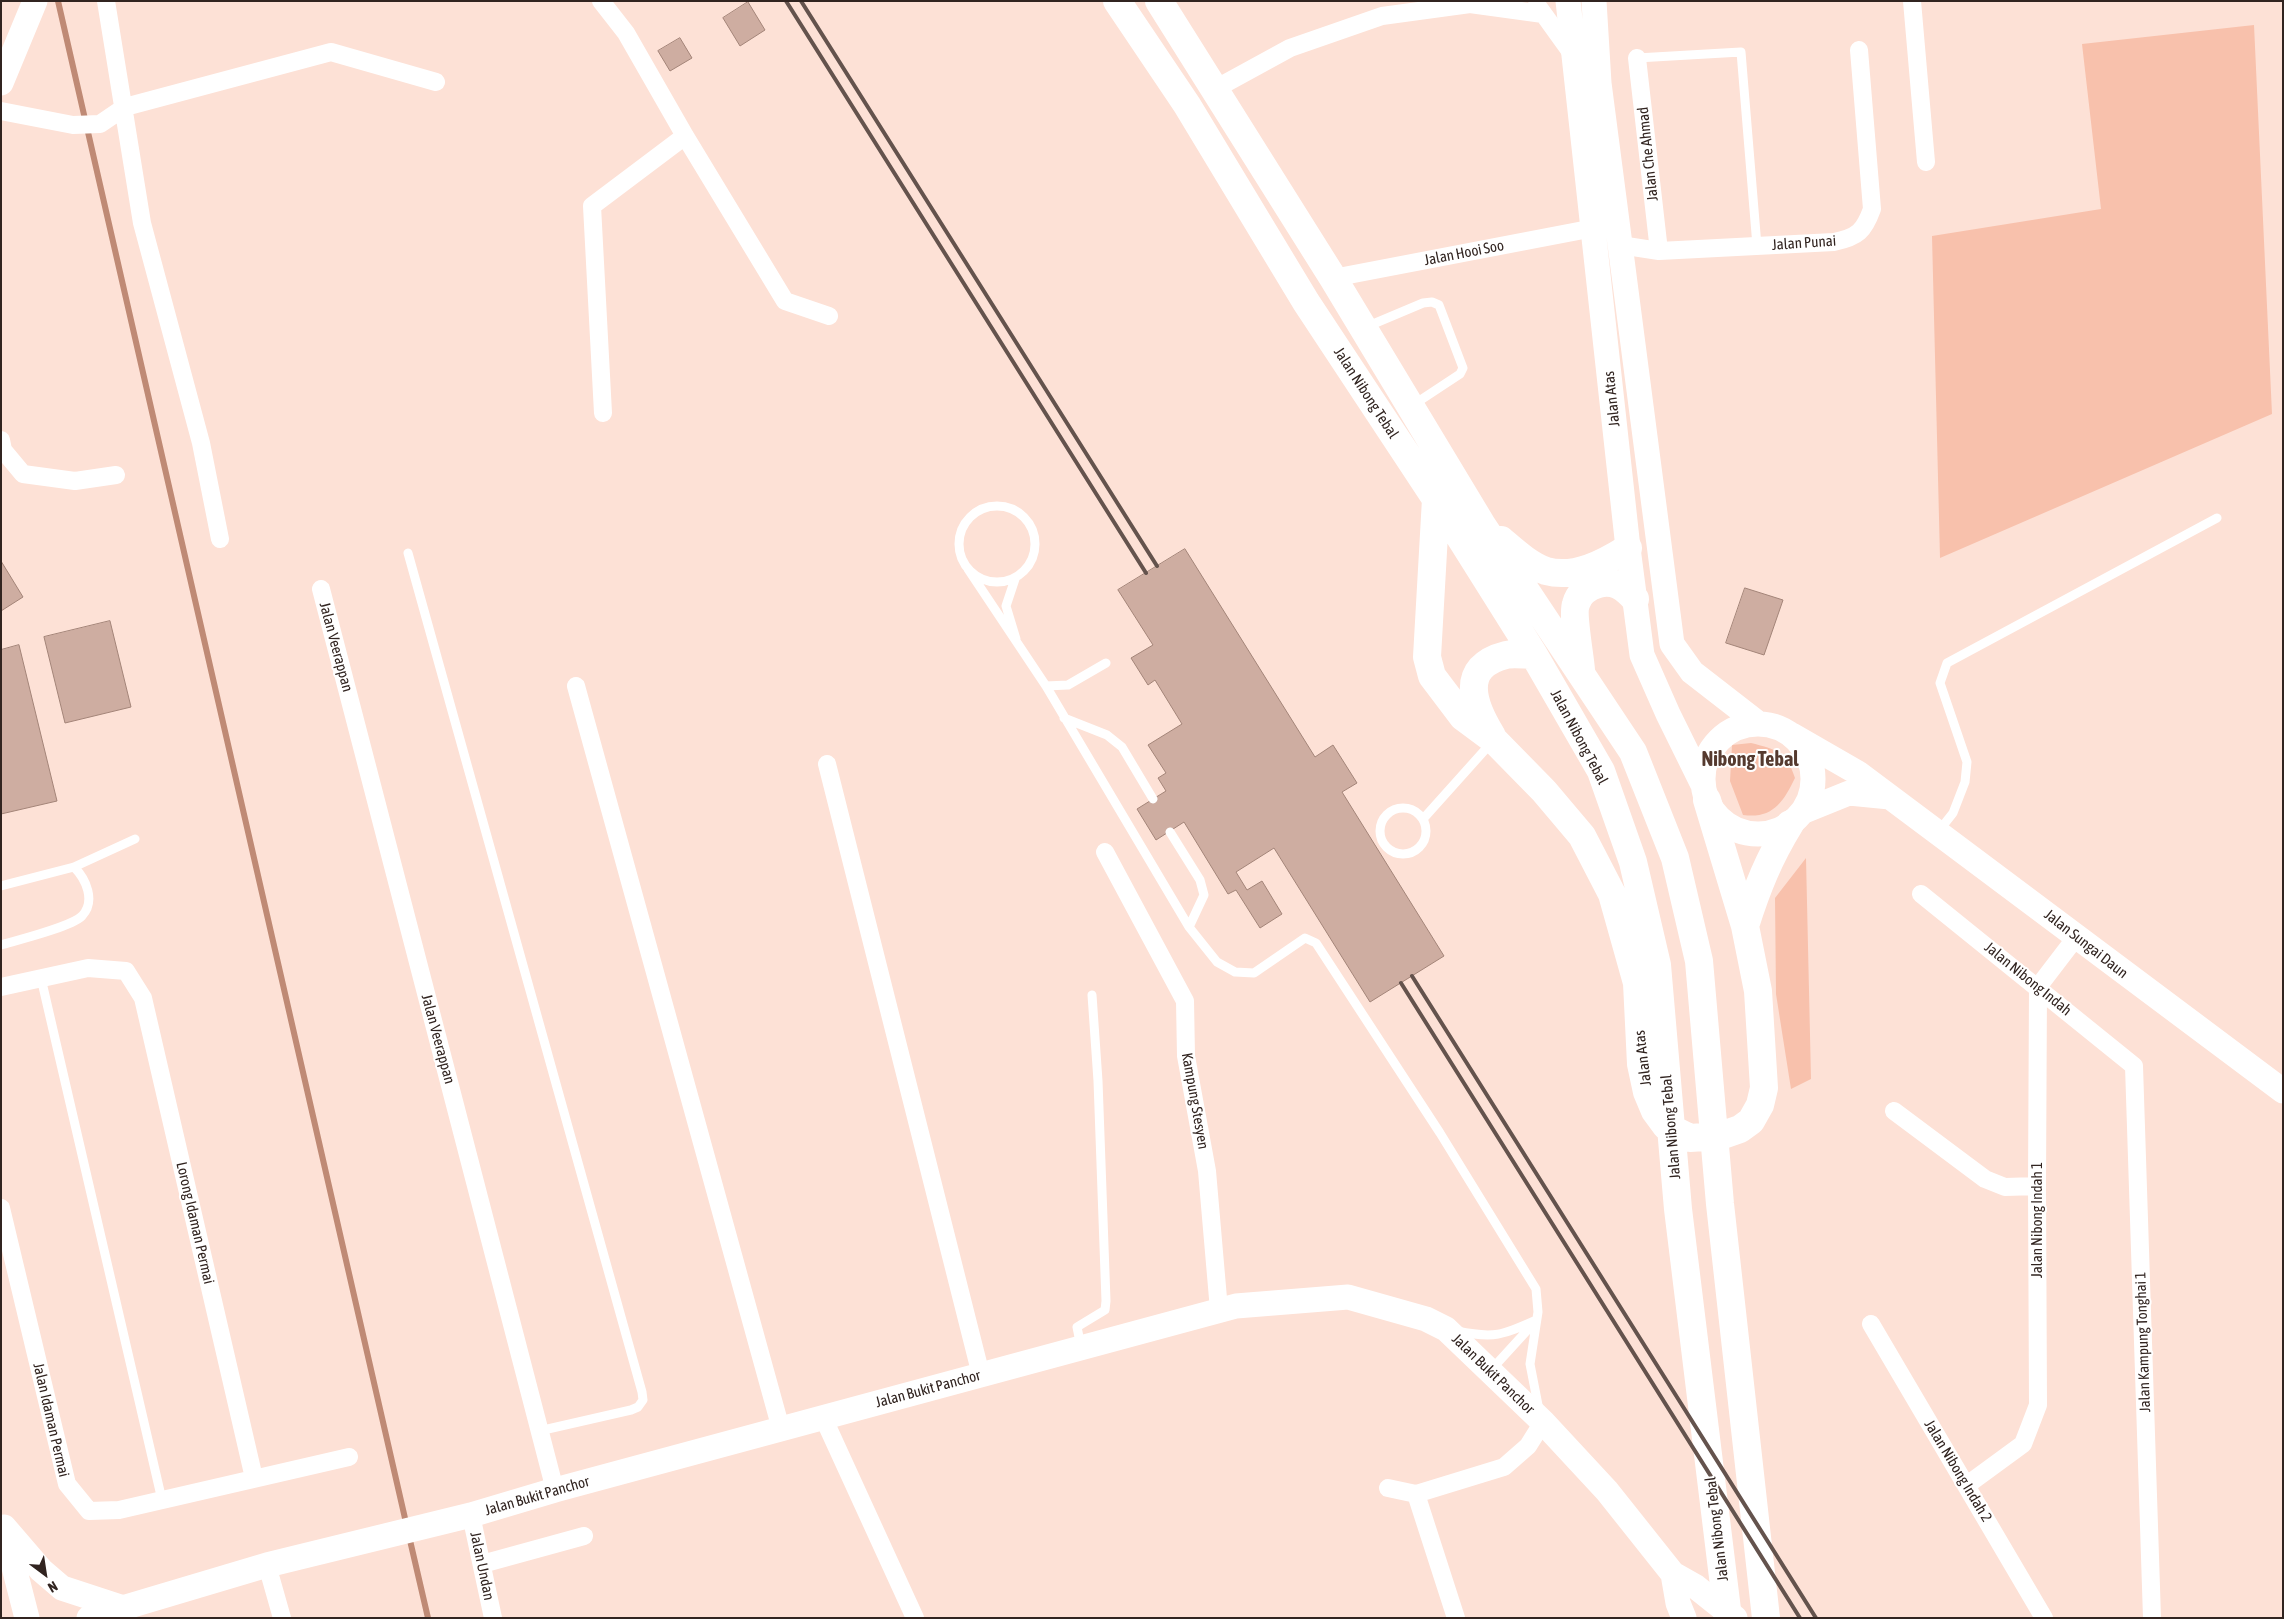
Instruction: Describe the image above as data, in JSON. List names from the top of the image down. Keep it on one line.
{"streets":{"highway":["Jalan Nibong Tebal","Jalan Atas"],"main road":["Jalan Sungai Daun","Jalan Bukit Panchor"],"street":["Jalan Che Ahmad","Jalan Punai","Jalan Hooi Soo","Jalan Veerappan","Jalan Nibong Indah","Kampung Stesyen","Jalan Nibong Indah 1","Lorong Idaman Permai","Jalan Kampung Tonghai 1","Jalan Idaman Permai","Jalan Nibong Indah 2","Jalan Undan"]},"crossings":[["Jalan Che Ahmad","Jalan Punai"],["Jalan Punai","Jalan Atas"],["Jalan Hooi Soo","Jalan Nibong Tebal"],["Jalan Hooi Soo","Jalan Atas"],["Jalan Atas","Jalan Sungai Daun"],["Jalan Veerappan","Jalan Bukit Panchor"],["Jalan Nibong Indah","Jalan Nibong Indah 1"],["Jalan Nibong Indah","Jalan Kampung Tonghai 1"],["Kampung Stesyen","Jalan Bukit Panchor"],["Jalan Nibong Indah 1","Jalan Nibong Indah 2"],["Lorong Idaman Permai","Jalan Idaman Permai"],["Jalan Bukit Panchor","Jalan Undan"]],"districts":["Nibong Tebal"],"north":"bottom right"}
